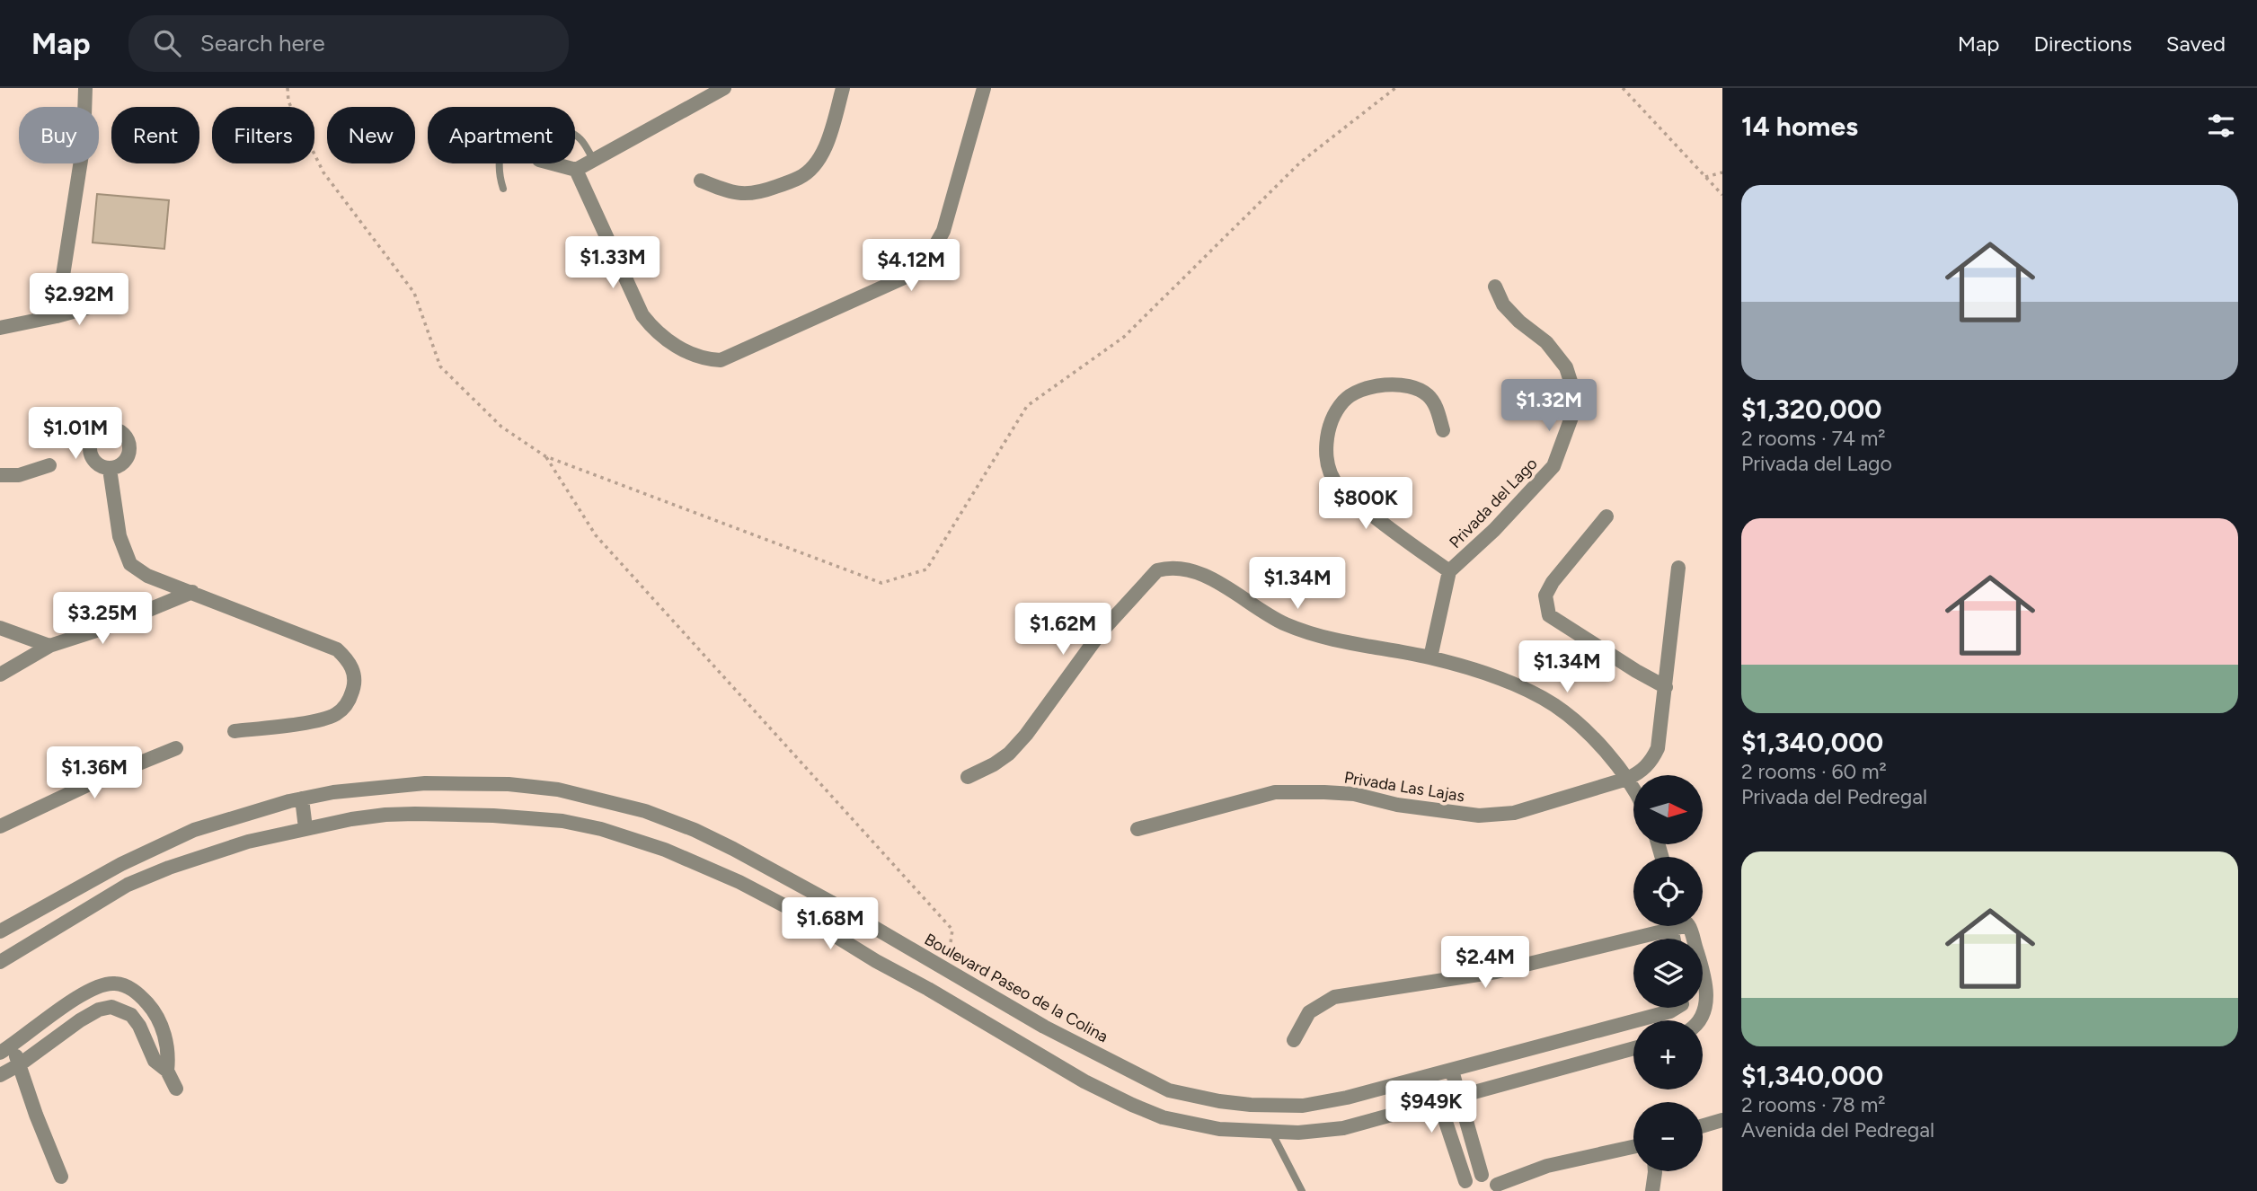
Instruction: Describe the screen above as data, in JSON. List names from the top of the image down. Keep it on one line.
{"streets":{"street":["Privada del Lago","Privada Las Lajas","Boulevard Paseo de la Colina"]},"north":"right","page":{"header":"Map","search":"Search here","nav":["Map","Directions","Saved"],"heading":"14 homes","chip":["Buy","Rent","Filters","New","Apartment"],"list":[{"name":"$1,320,000","note":"2 rooms · 74 m² · Privada del Lago"},{"name":"$1,340,000","note":"2 rooms · 60 m² · Privada del Pedregal"},{"name":"$1,340,000","note":"2 rooms · 78 m² · Avenida del Pedregal"}],"price":["$1.33M","$4.12M","$2.92M","$1.32M","$1.01M","$800K","$1.34M","$3.25M","$1.62M","$1.34M","$1.36M","$1.68M","$2.4M","$949K"],"map_buttons":["+","−"]}}
